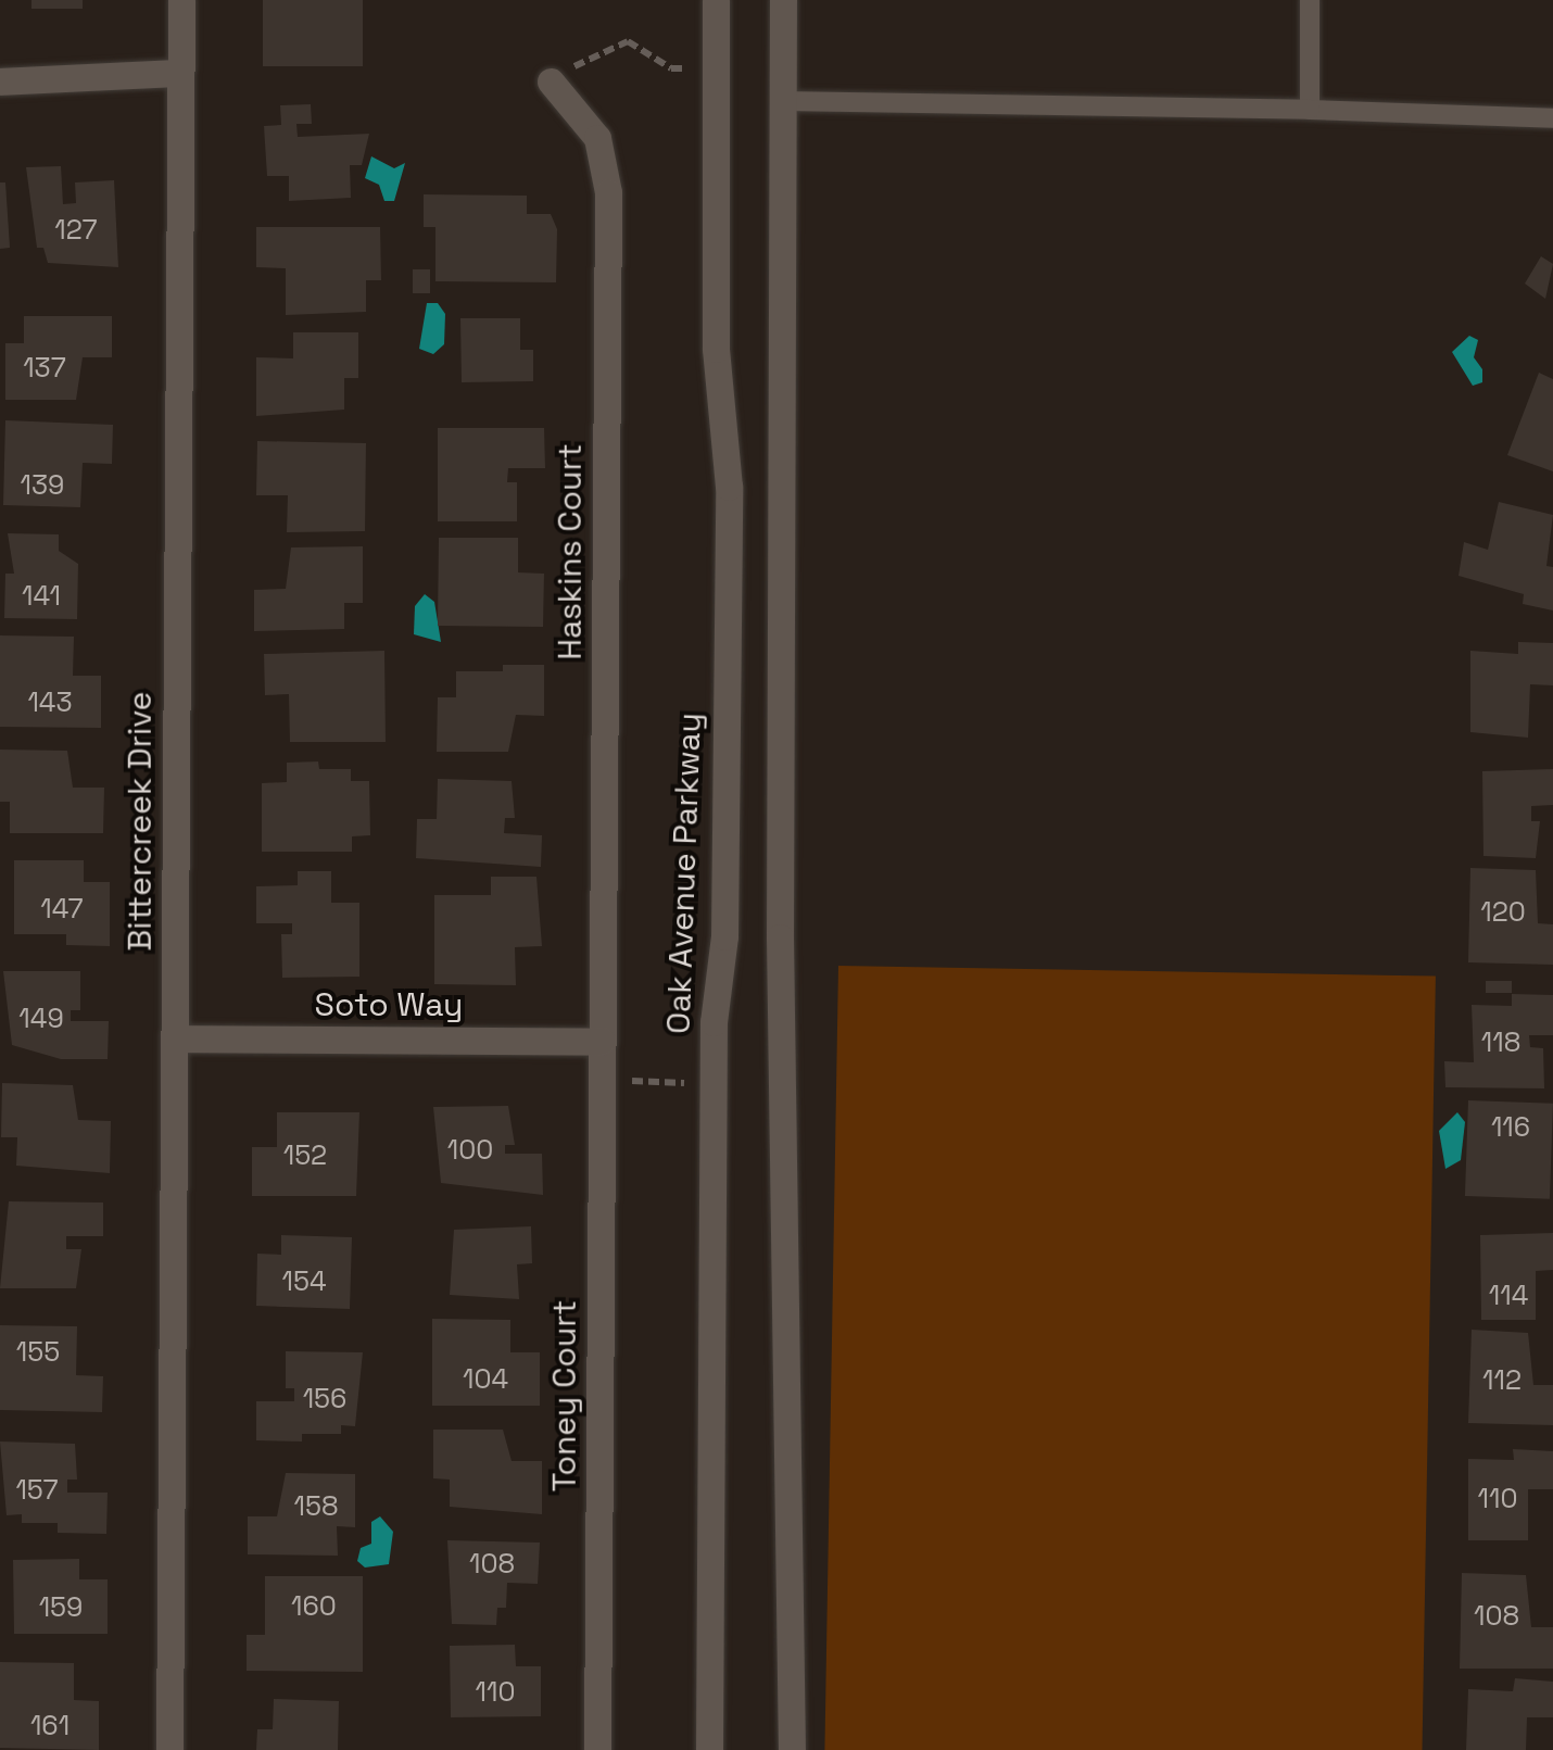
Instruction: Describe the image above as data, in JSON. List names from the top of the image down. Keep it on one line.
{"streets":{"street":["Haskins Court","Bittercreek Drive","Oak Avenue Parkway","Soto Way","Toney Court"]},"crossings":[["Haskins Court","Soto Way"],["Haskins Court","Toney Court"],["Bittercreek Drive","Soto Way"],["Soto Way","Toney Court"]],"house_numbers":["127","137","139","141","143","147","120","149","118","116","100","152","154","114","155","104","112","156","157","110","158","108","160","159","108","110","161"]}
